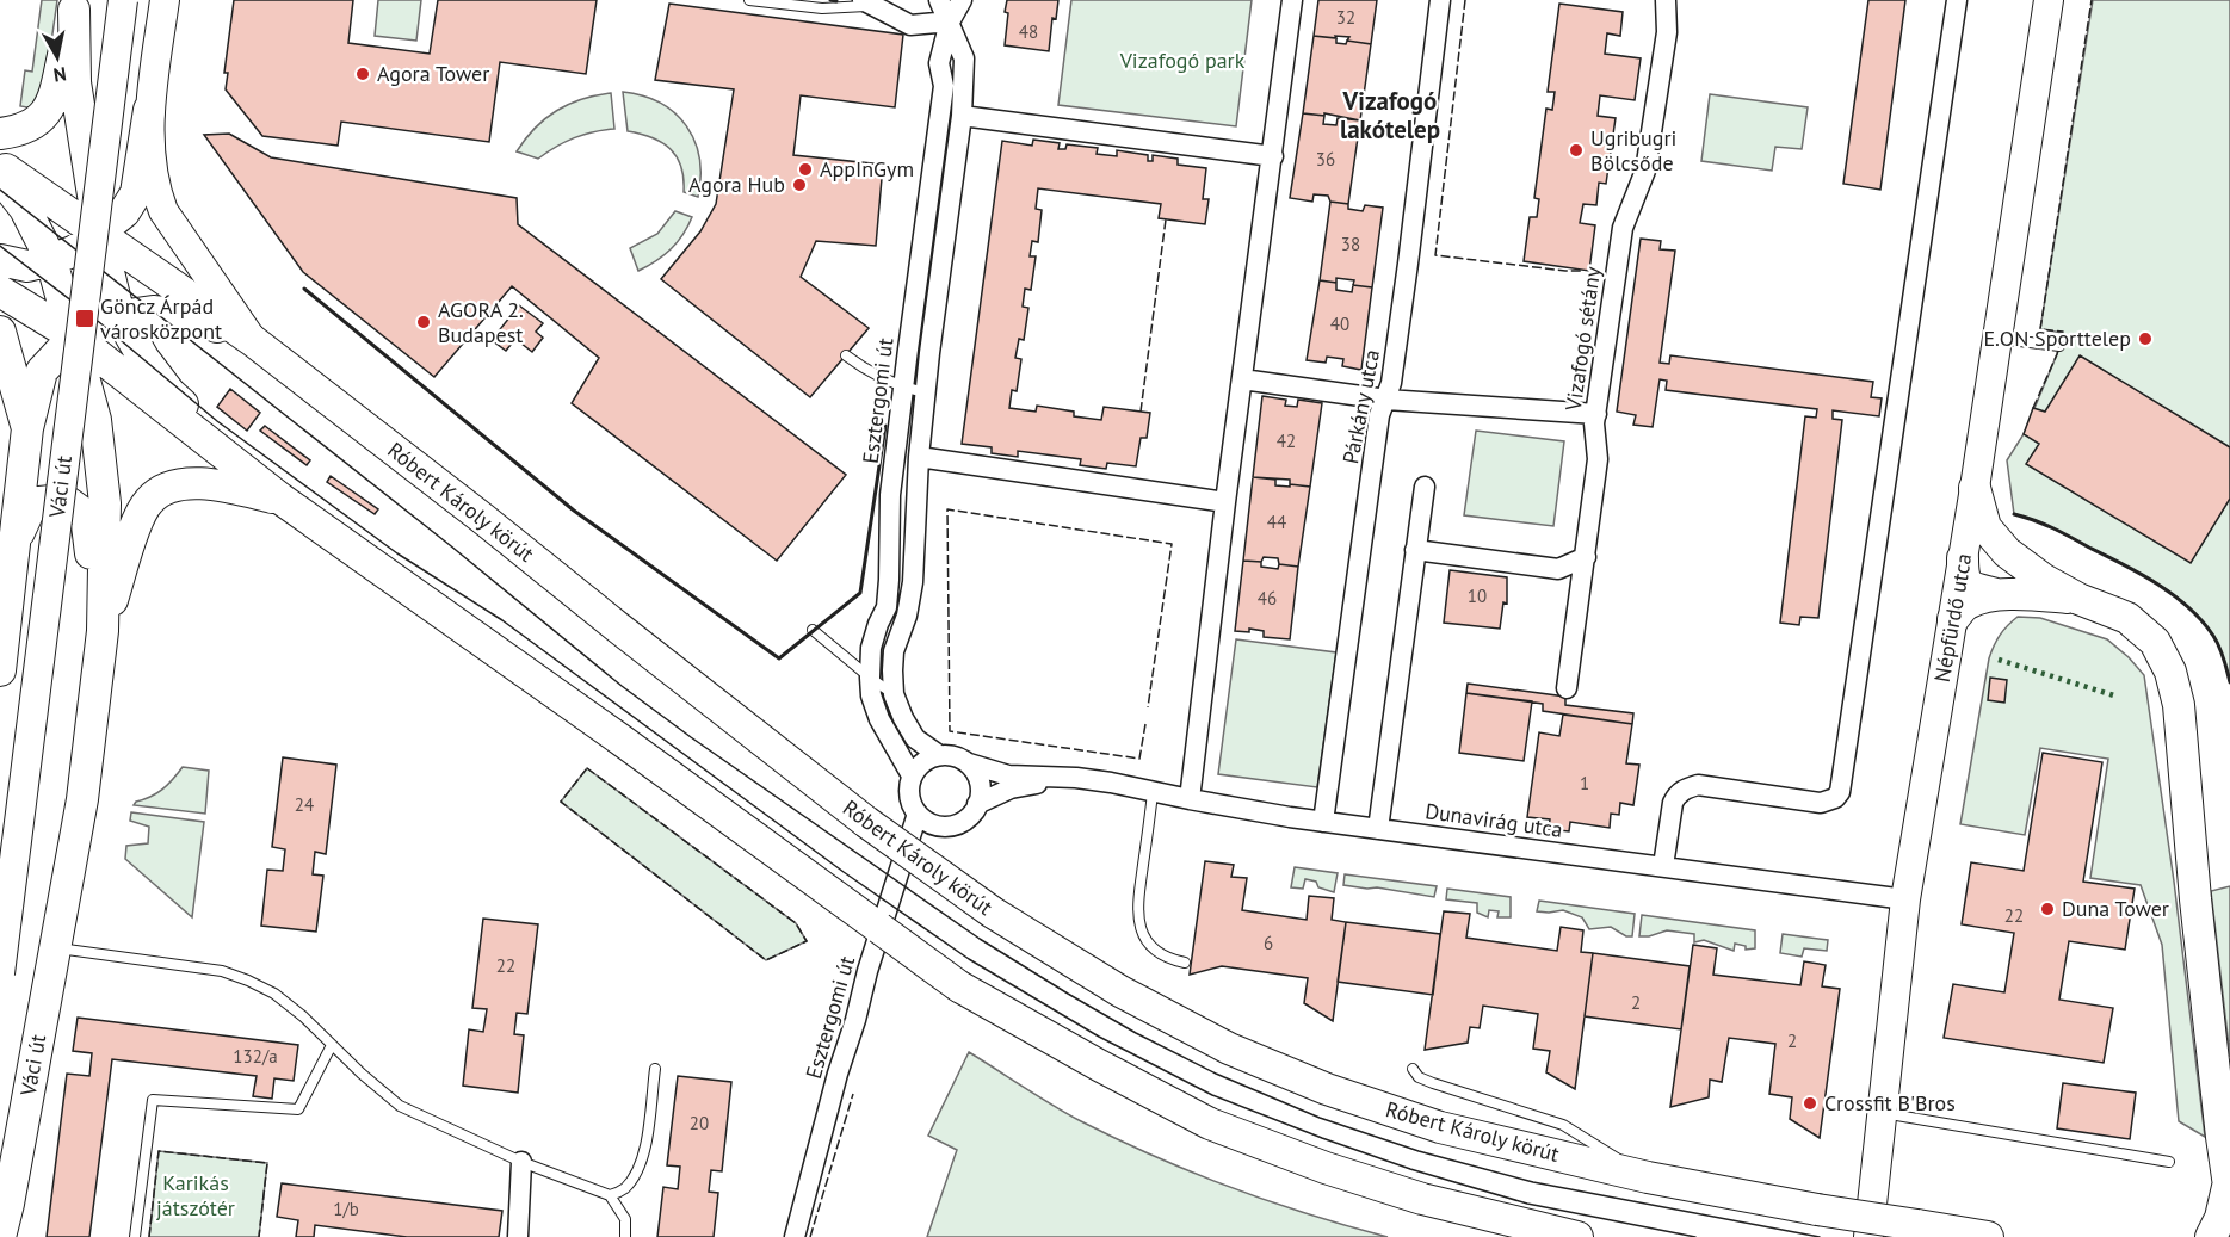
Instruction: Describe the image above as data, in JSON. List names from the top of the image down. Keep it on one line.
{"streets":{"main road":["Váci út","Róbert Károly körút","Népfürdő utca"],"street":["Vizafogó sétány","Esztergomi út","Párkány utca","Dunavirág utca"]},"crossings":[["Esztergomi út","Dunavirág utca"],["Párkány utca","Dunavirág utca"],["Népfürdő utca","Dunavirág utca"]],"districts":["Vizafogó lakótelep"],"parks":["Vizafogó park","Karikás játszótér"],"places":{"other":["Agora Tower","Ugribugri Bölcsőde","AppInGym","Agora Hub","AGORA 2. Budapest","E.ON Sporttelep","Duna Tower","Crossfit B'Bros"],"transit":["Göncz Árpád városközpont"]},"house_numbers":["32","48","36","38","40","42","44","10","46","1","24","22","6","22","2","2","132/a","20","1/b"],"north":"bottom"}
